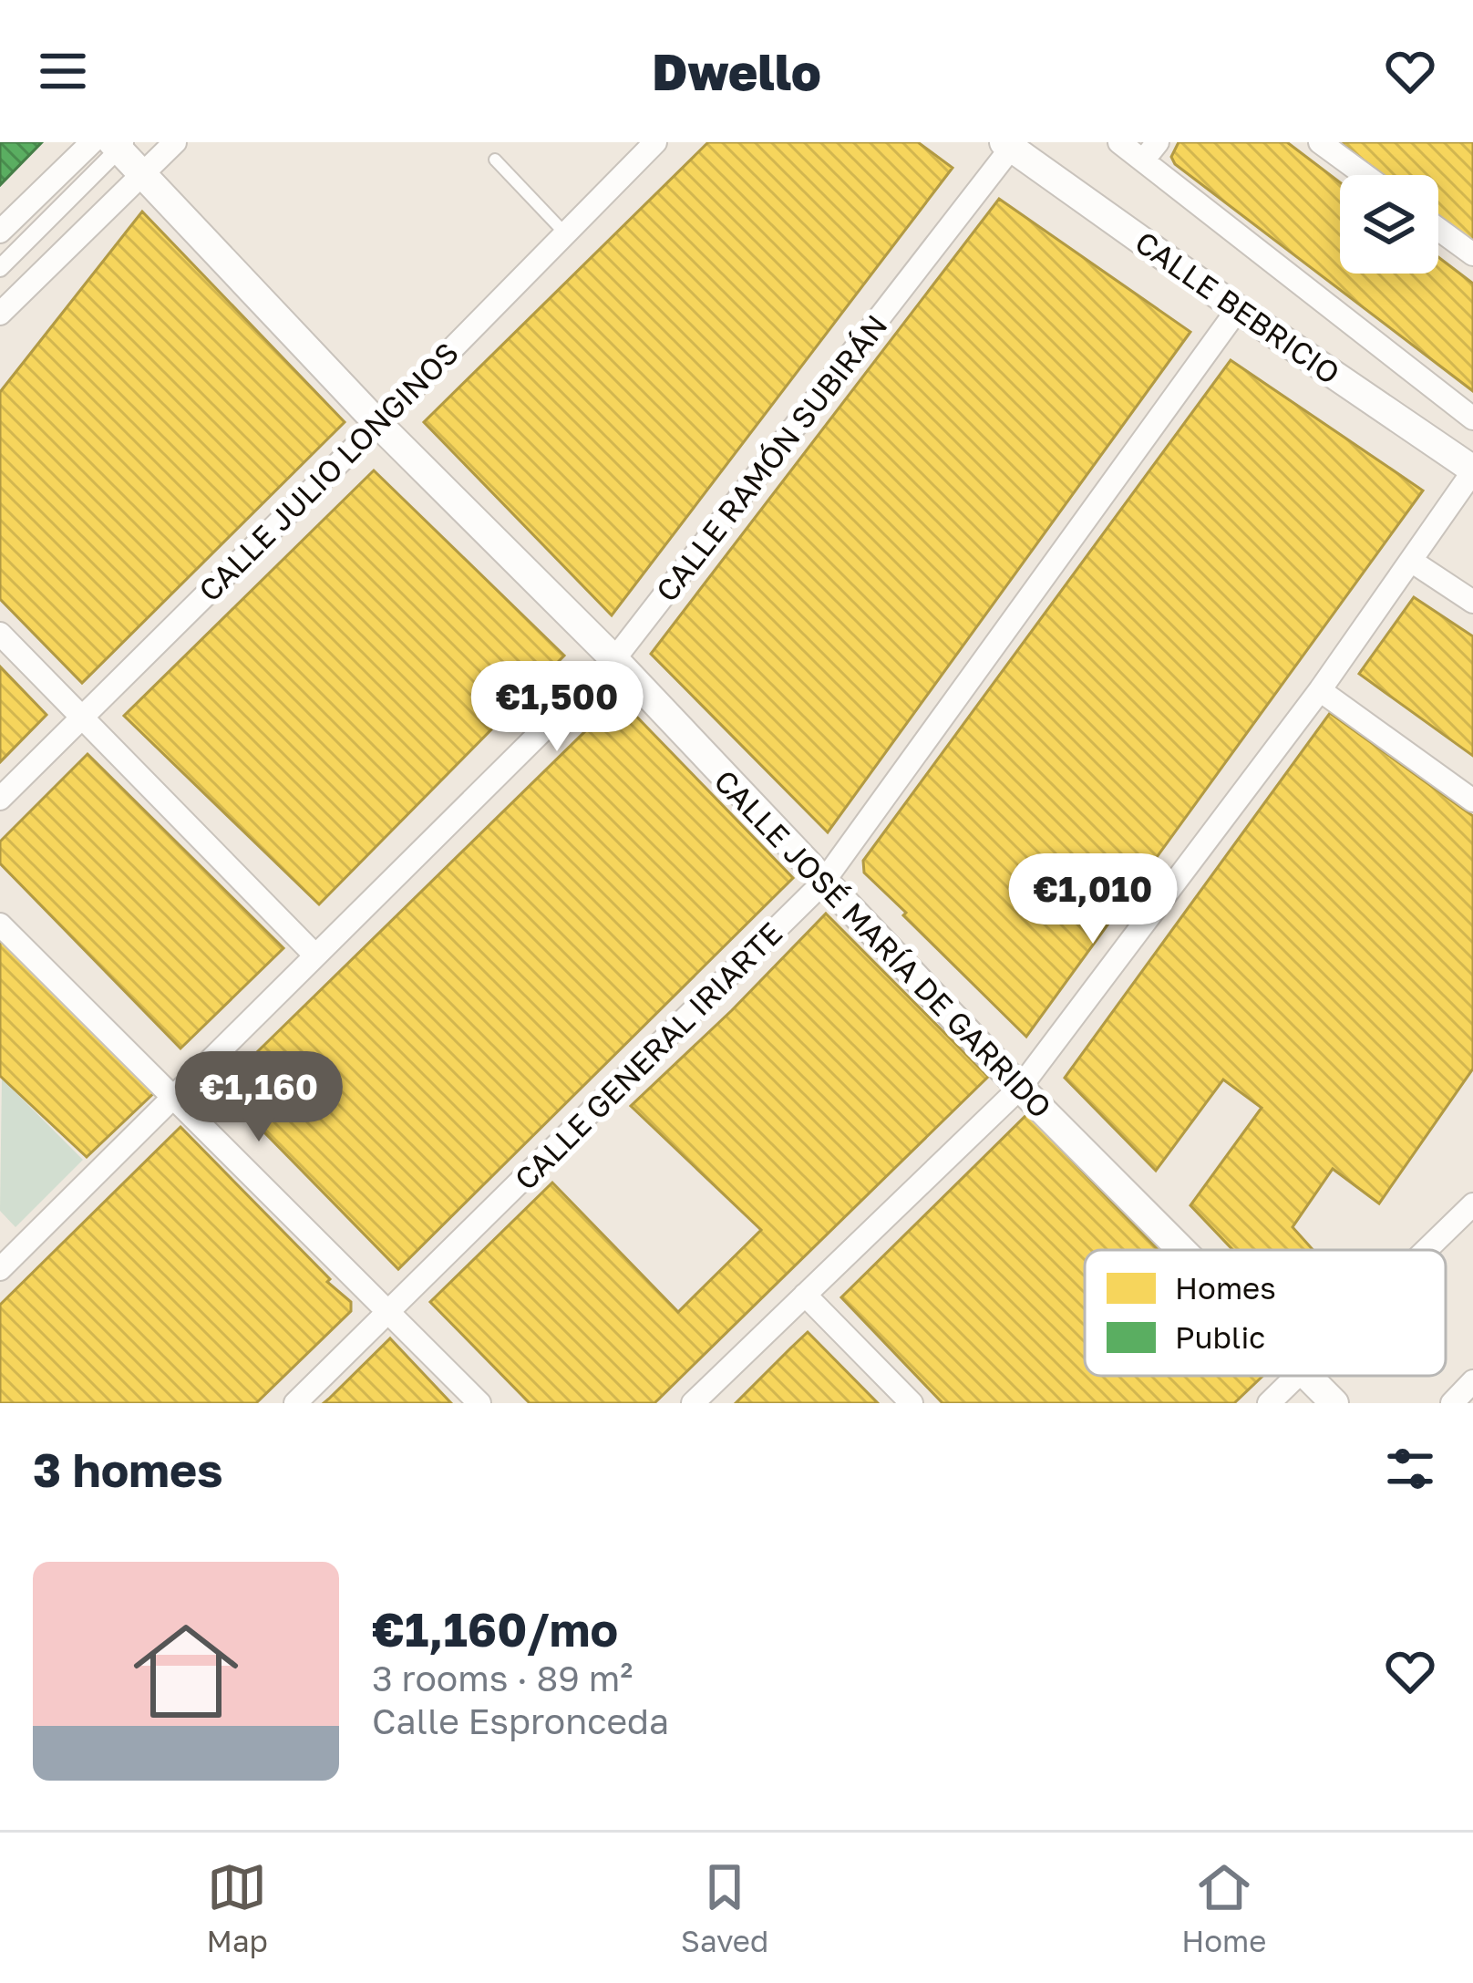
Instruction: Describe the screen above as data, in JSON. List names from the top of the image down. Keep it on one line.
{"streets":{"street":["CALLE BEBRICIO","CALLE RAMÓN SUBIRÁN","CALLE JULIO LONGINOS","CALLE JOSÉ MARÍA DE GARRIDO","CALLE GENERAL IRIARTE"]},"crossings":[["CALLE BEBRICIO","CALLE RAMÓN SUBIRÁN"],["CALLE BEBRICIO","CALLE GENERAL IRIARTE"],["CALLE RAMÓN SUBIRÁN","CALLE JOSÉ MARÍA DE GARRIDO"],["CALLE JULIO LONGINOS","CALLE JOSÉ MARÍA DE GARRIDO"],["CALLE JOSÉ MARÍA DE GARRIDO","CALLE GENERAL IRIARTE"]],"legend":["Homes","Public"],"page":{"header":"Dwello","price":["€1,500","€1,010","€1,160"],"heading":"3 homes","list":[{"name":"€1,160/mo","note":"3 rooms · 89 m² · Calle Espronceda"}],"tabs":["Map","Saved","Home"]}}
